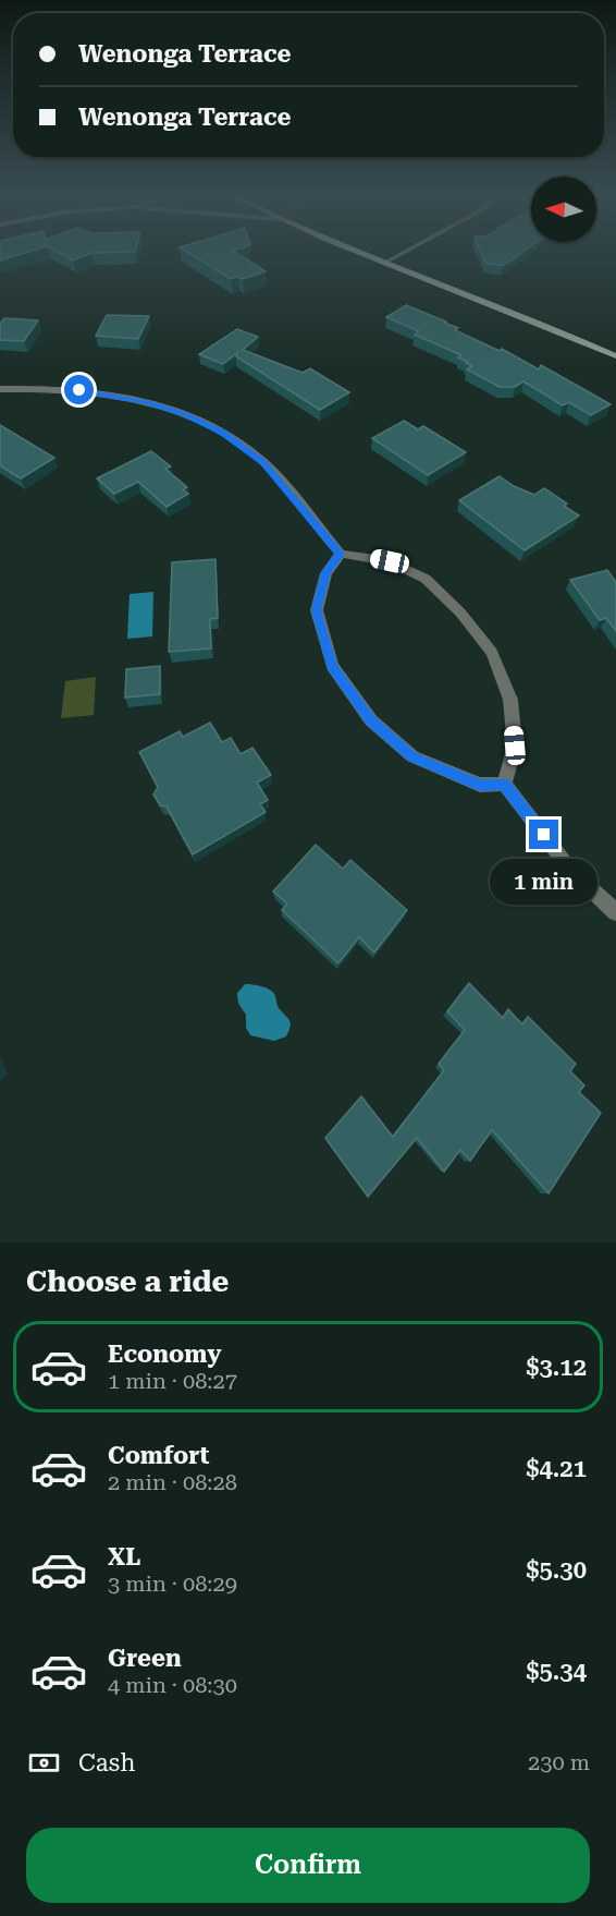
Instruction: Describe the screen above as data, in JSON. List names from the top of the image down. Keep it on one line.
{"north":"left","page":{"banner":["Wenonga Terrace","Wenonga Terrace"],"bubble":"1 min","heading":"Choose a ride","list":[{"name":"Economy","note":"1 min · 08:27","value":"$3.12"},{"name":"Comfort","note":"2 min · 08:28","value":"$4.21"},{"name":"XL","note":"3 min · 08:29","value":"$5.30"},{"name":"Green","note":"4 min · 08:30","value":"$5.34"}],"pay":["Cash","230 m"],"buttons":"Confirm"}}
